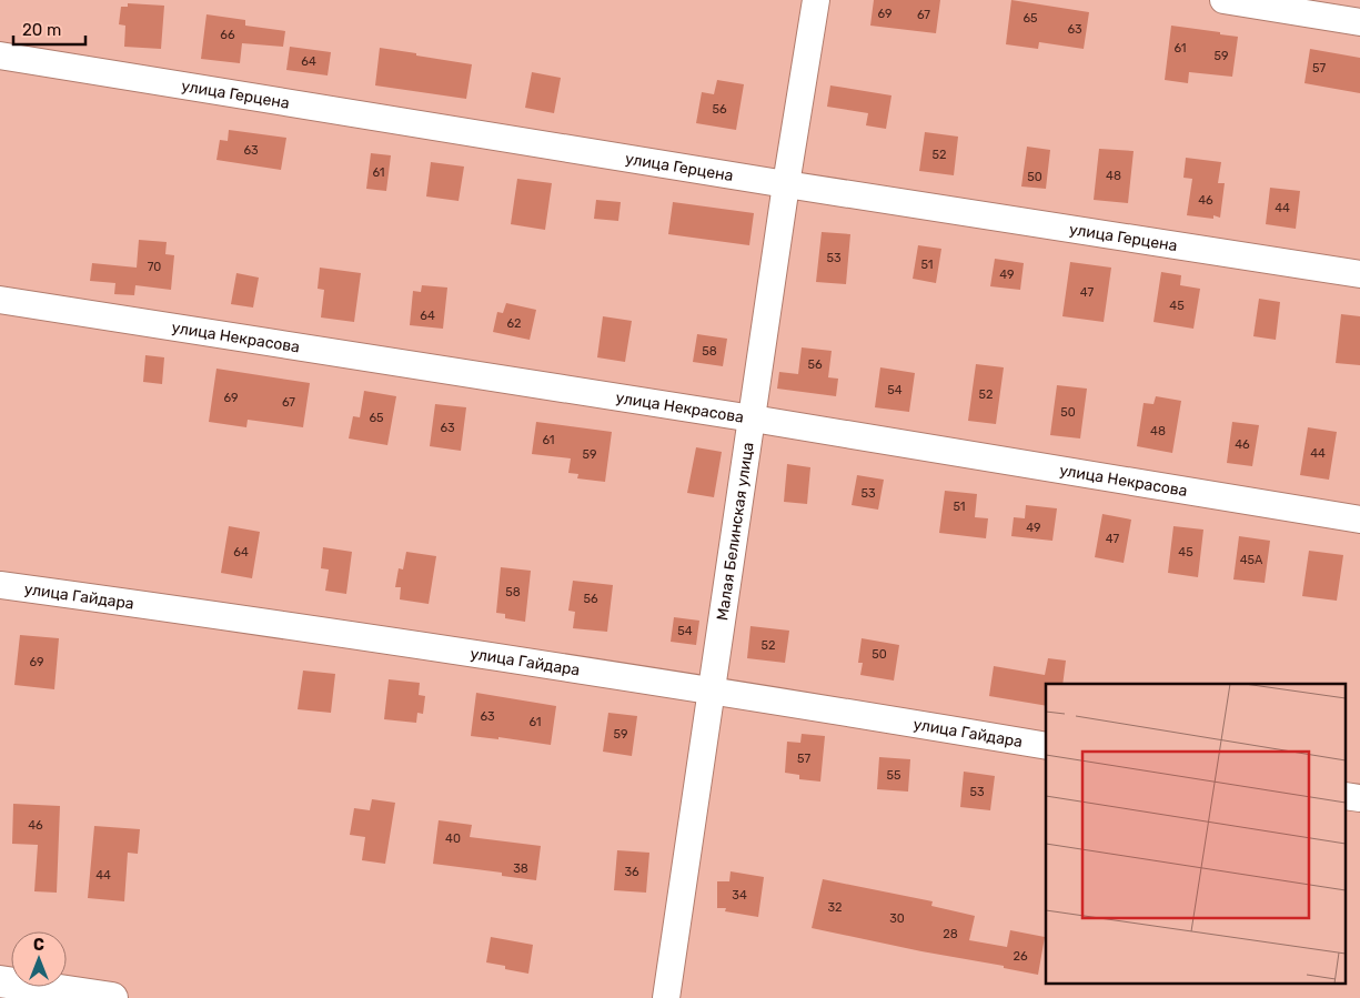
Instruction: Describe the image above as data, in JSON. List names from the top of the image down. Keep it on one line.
{"streets":{"street":["улица Герцена","улица Некрасова","Малая Белинская улица","улица Гайдара"]},"crossings":[["улица Герцена","Малая Белинская улица"],["улица Некрасова","Малая Белинская улица"],["Малая Белинская улица","улица Гайдара"]],"house_numbers":["69","67","65","63","66","61","59","64","57","56","63","52","61","48","50","46","44","53","51","70","49","47","45","64","62","58","56","54","52","69","67","50","65","63","48","61","46","44","59","53","51","49","47","64","45","45А","58","56","54","52","50","69","63","61","59","57","55","53","46","40","38","36","44","34","32","30","28","26"],"scale_bar":"20 m","north":"top"}
